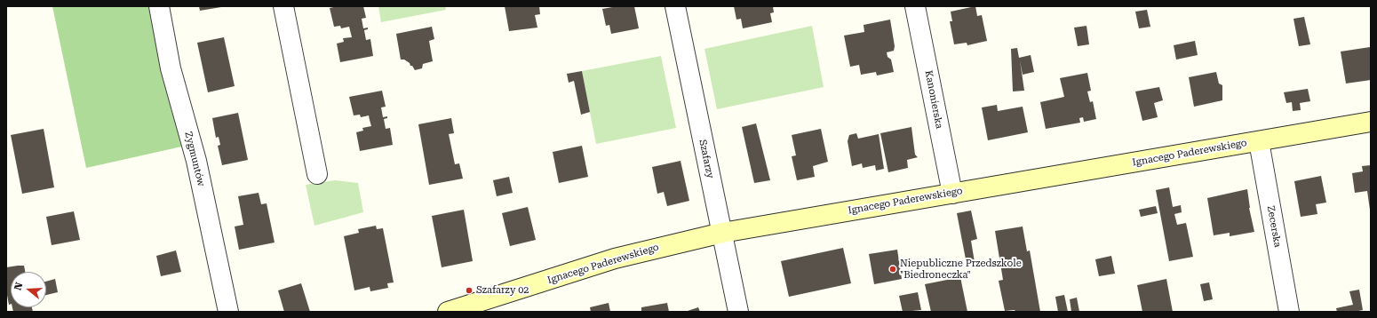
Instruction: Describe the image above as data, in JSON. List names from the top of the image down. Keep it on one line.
{"streets":{"street":["Kanonierska","Ignacego Paderewskiego","Zygmuntów","Szafarzy","Zecerska"]},"crossings":[["Kanonierska","Ignacego Paderewskiego"],["Ignacego Paderewskiego","Szafarzy"],["Ignacego Paderewskiego","Zecerska"]],"places":["Niepubliczne Przedszkole \"Biedroneczka\"","Szafarzy 02"],"north":"left"}
